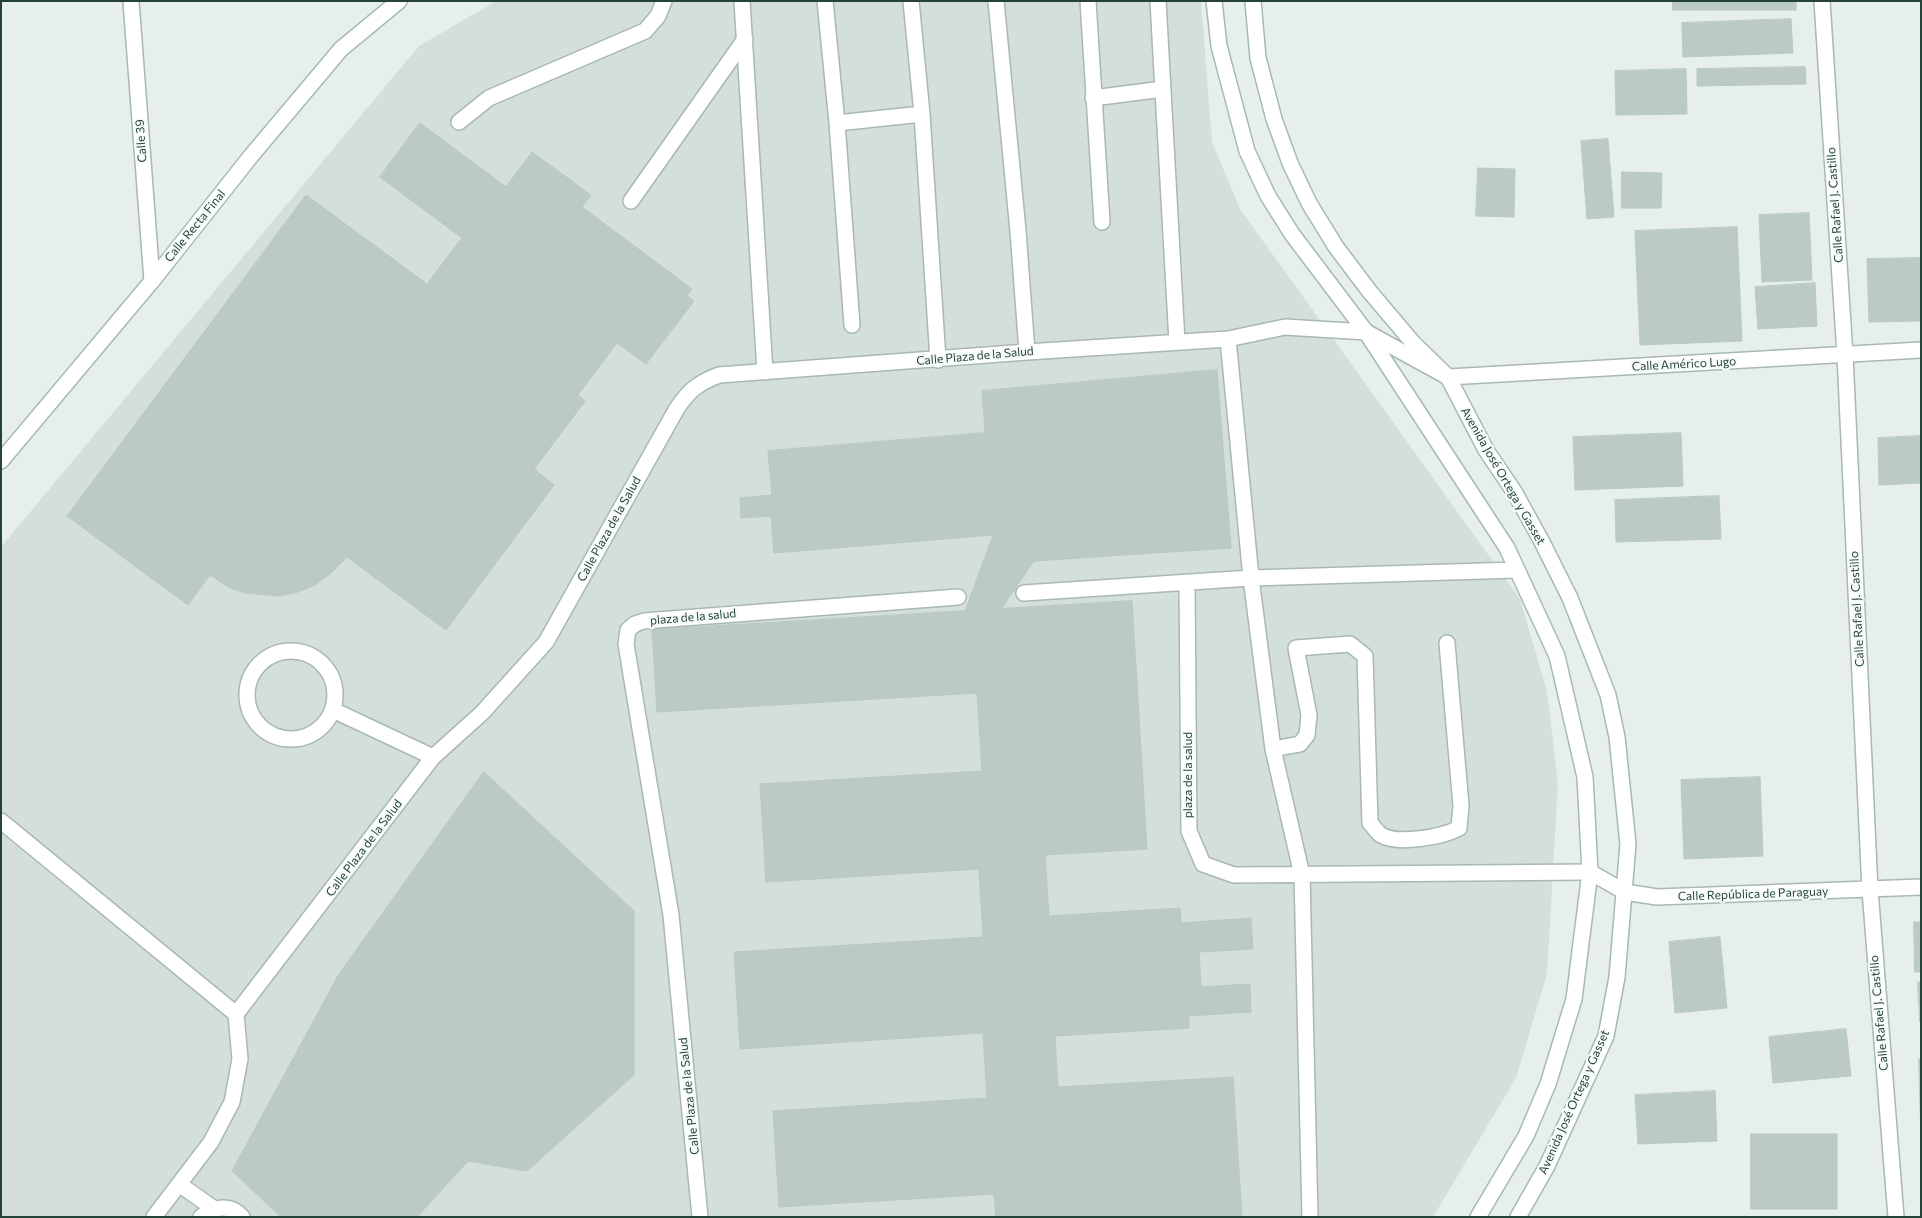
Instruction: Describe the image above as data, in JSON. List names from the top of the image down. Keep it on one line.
{"streets":{"street":["Calle 39","Calle Rafael J. Castillo","Calle Recta Final","Calle Plaza de la Salud","Calle Américo Lugo","Avenida José Ortega y Gasset","plaza de la salud","Calle República de Paraguay"]},"crossings":[["Calle 39","Calle Recta Final"],["Calle Rafael J. Castillo","Calle Américo Lugo"],["Calle Rafael J. Castillo","Calle República de Paraguay"],["Calle Plaza de la Salud","plaza de la salud"],["Calle Américo Lugo","Avenida José Ortega y Gasset"],["Avenida José Ortega y Gasset","Calle República de Paraguay"],["plaza de la salud","Calle República de Paraguay"]]}
